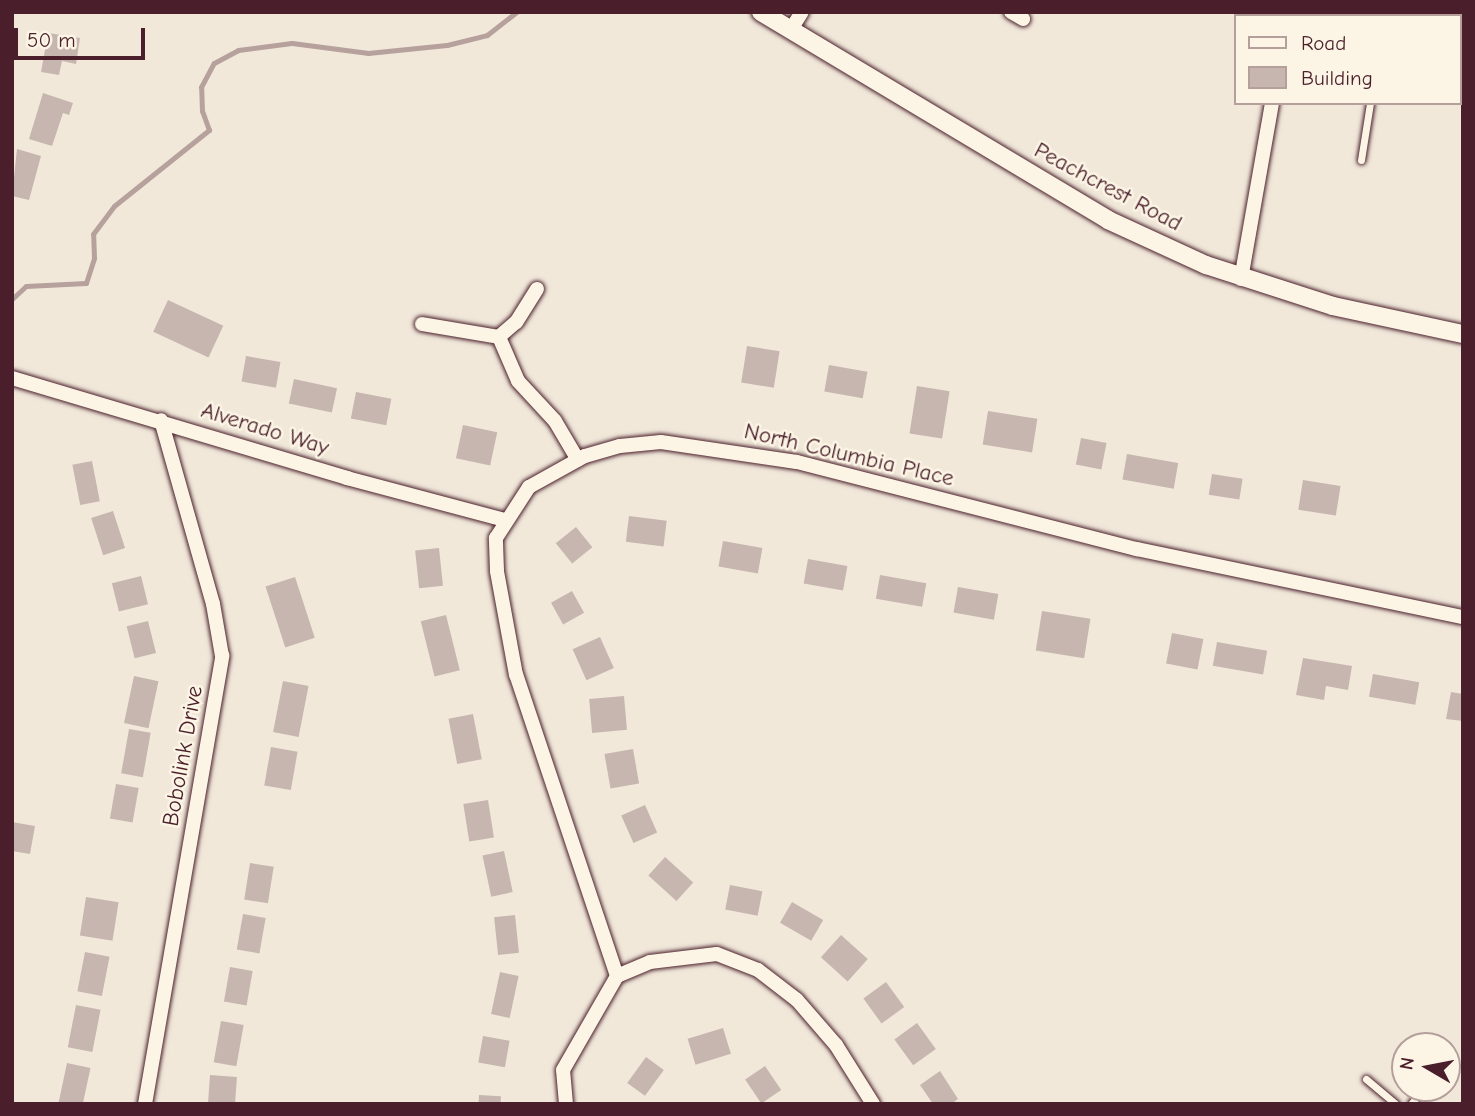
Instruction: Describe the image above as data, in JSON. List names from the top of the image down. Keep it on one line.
{"streets":{"street":["Peachcrest Road","Alverado Way","North Columbia Place","Bobolink Drive"]},"crossings":[["Alverado Way","North Columbia Place"],["Alverado Way","Bobolink Drive"]],"legend":["Road","Building"],"scale_bar":"50 m","north":"left"}
